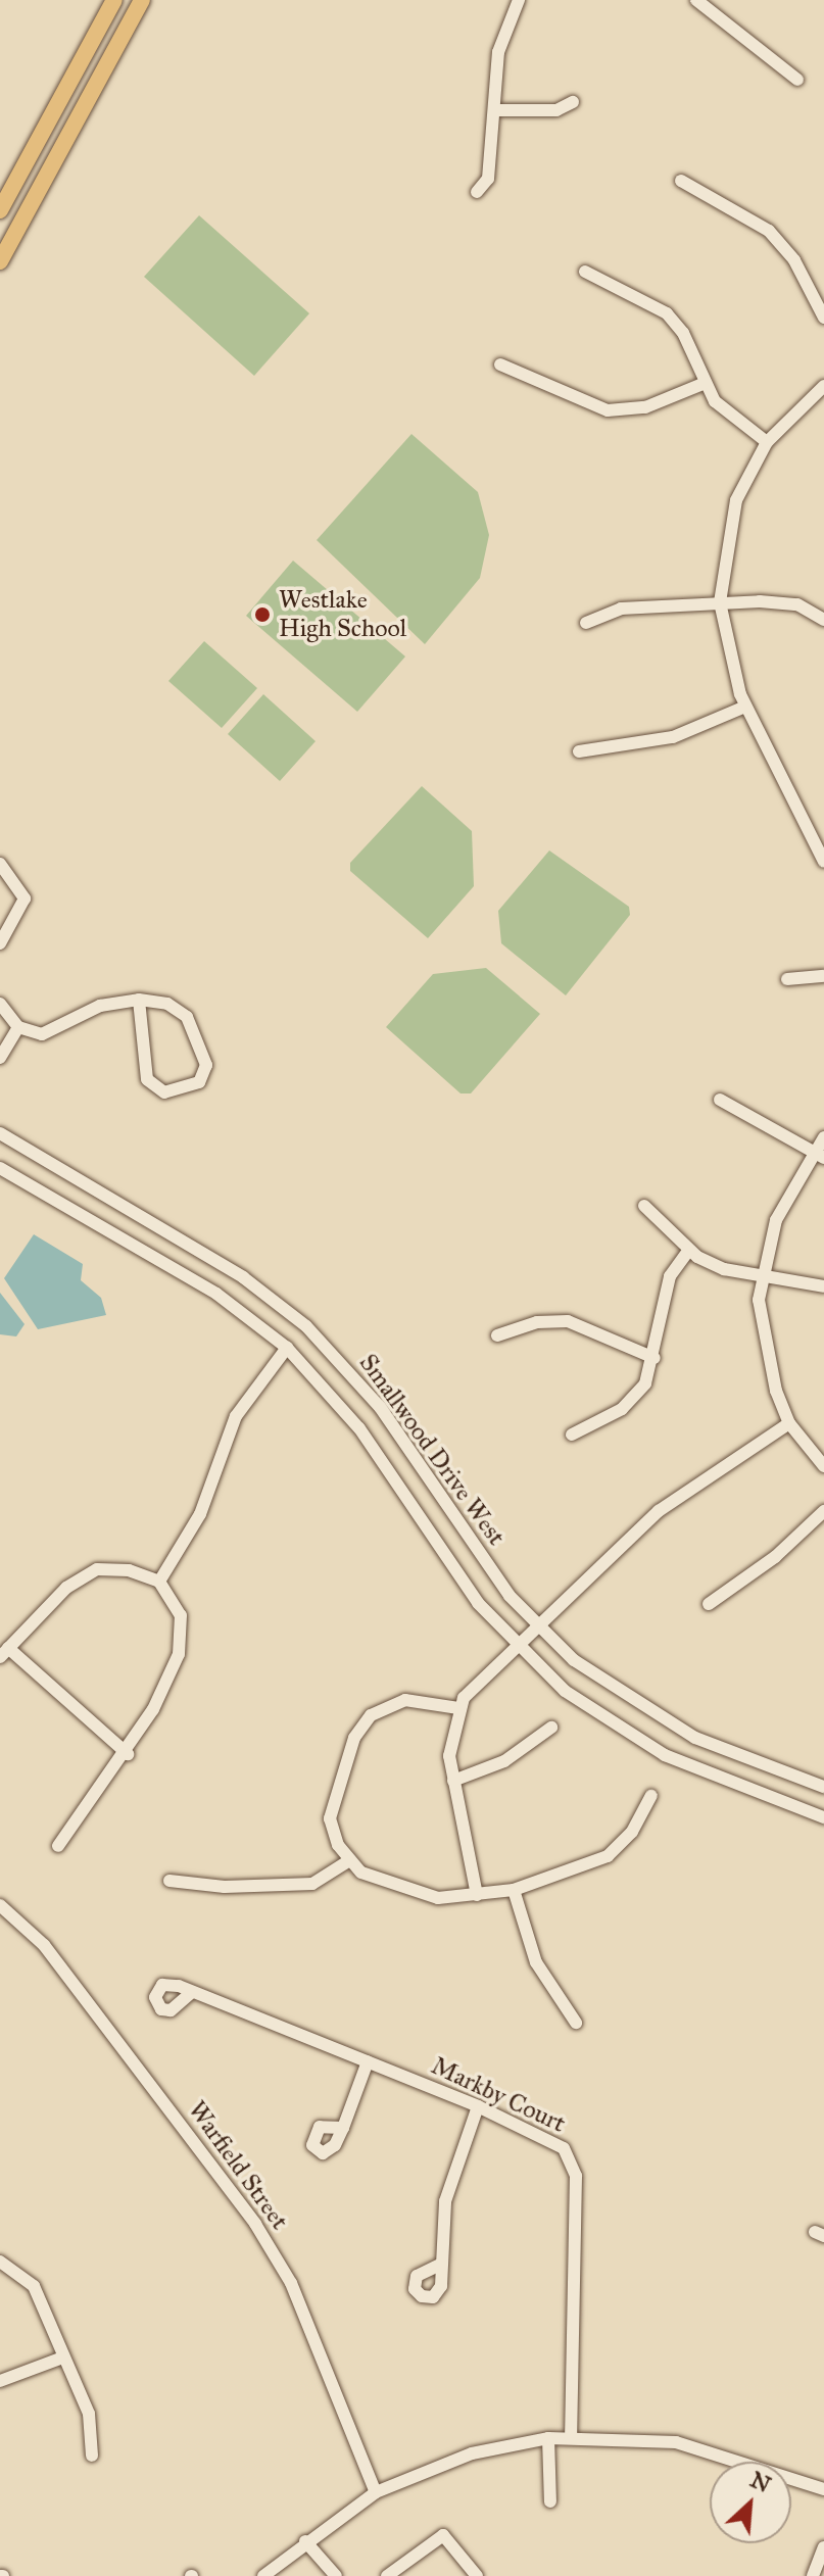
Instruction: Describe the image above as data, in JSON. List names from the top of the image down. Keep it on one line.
{"streets":{"street":["Smallwood Drive West","Markby Court","Warfield Street"]},"places":["Westlake High School"],"north":"top right"}
